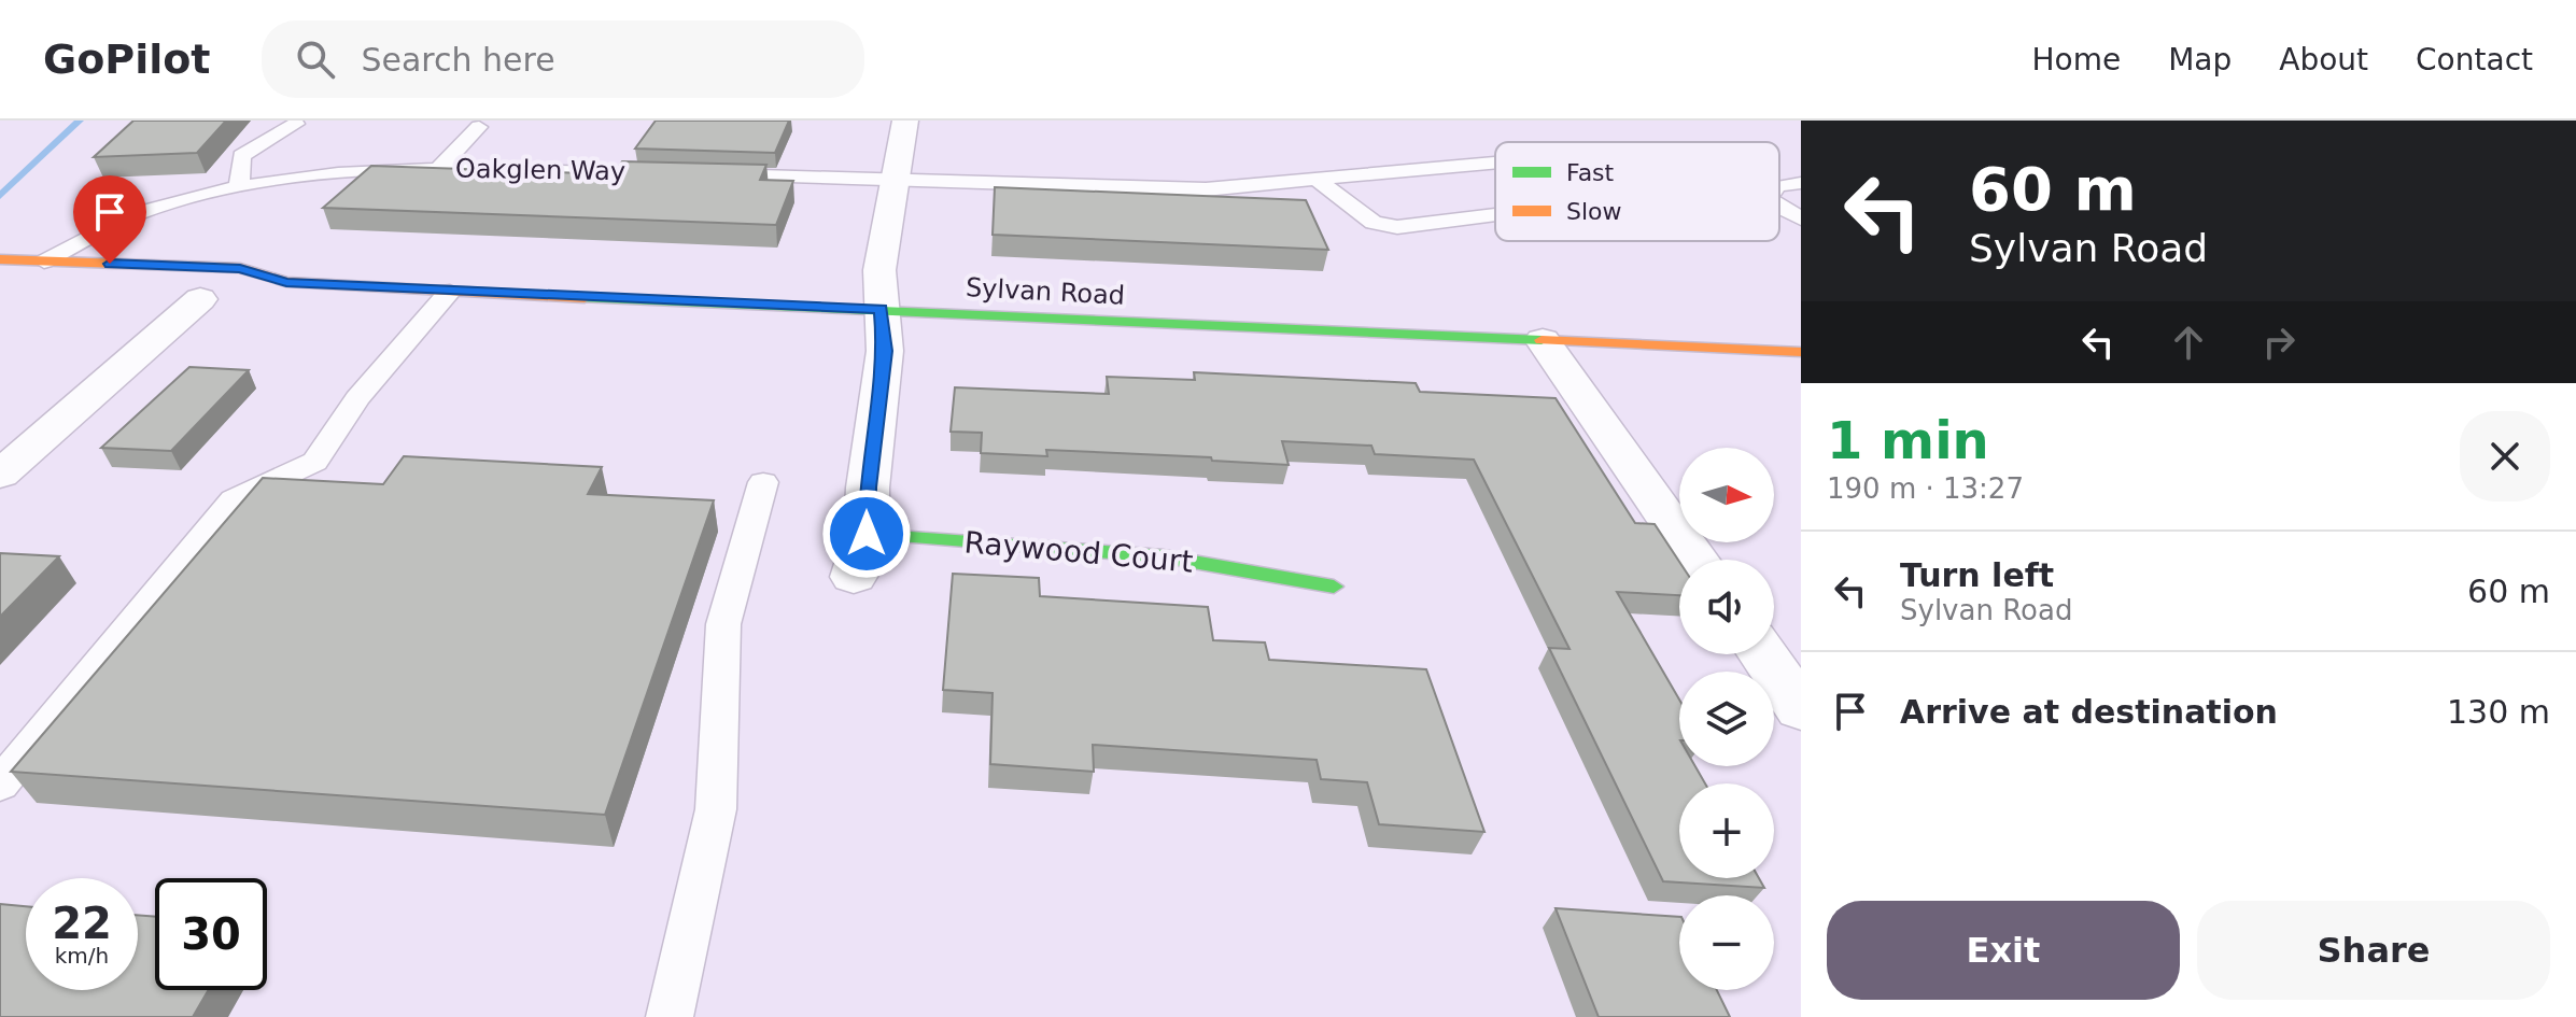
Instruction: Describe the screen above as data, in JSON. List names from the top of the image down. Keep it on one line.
{"streets":{"main road":["Sylvan Road","Raywood Court"],"lane":["Oakglen Way"]},"crossings":[["Oakglen Way","Sylvan Road"]],"legend":["Fast","Slow"],"north":"right","page":{"header":"GoPilot","search":"Search here","nav":["Home","Map","About","Contact"],"turn":["60 m","Sylvan Road"],"heading":["1 min","190 m · 13:27"],"map_buttons":["+","−"],"list":[{"name":"Turn left","note":"Sylvan Road","value":"60 m"},{"name":"Arrive at destination","value":"130 m"}],"speed":"22 km/h","limit":"30","buttons":["Exit","Share"]}}
